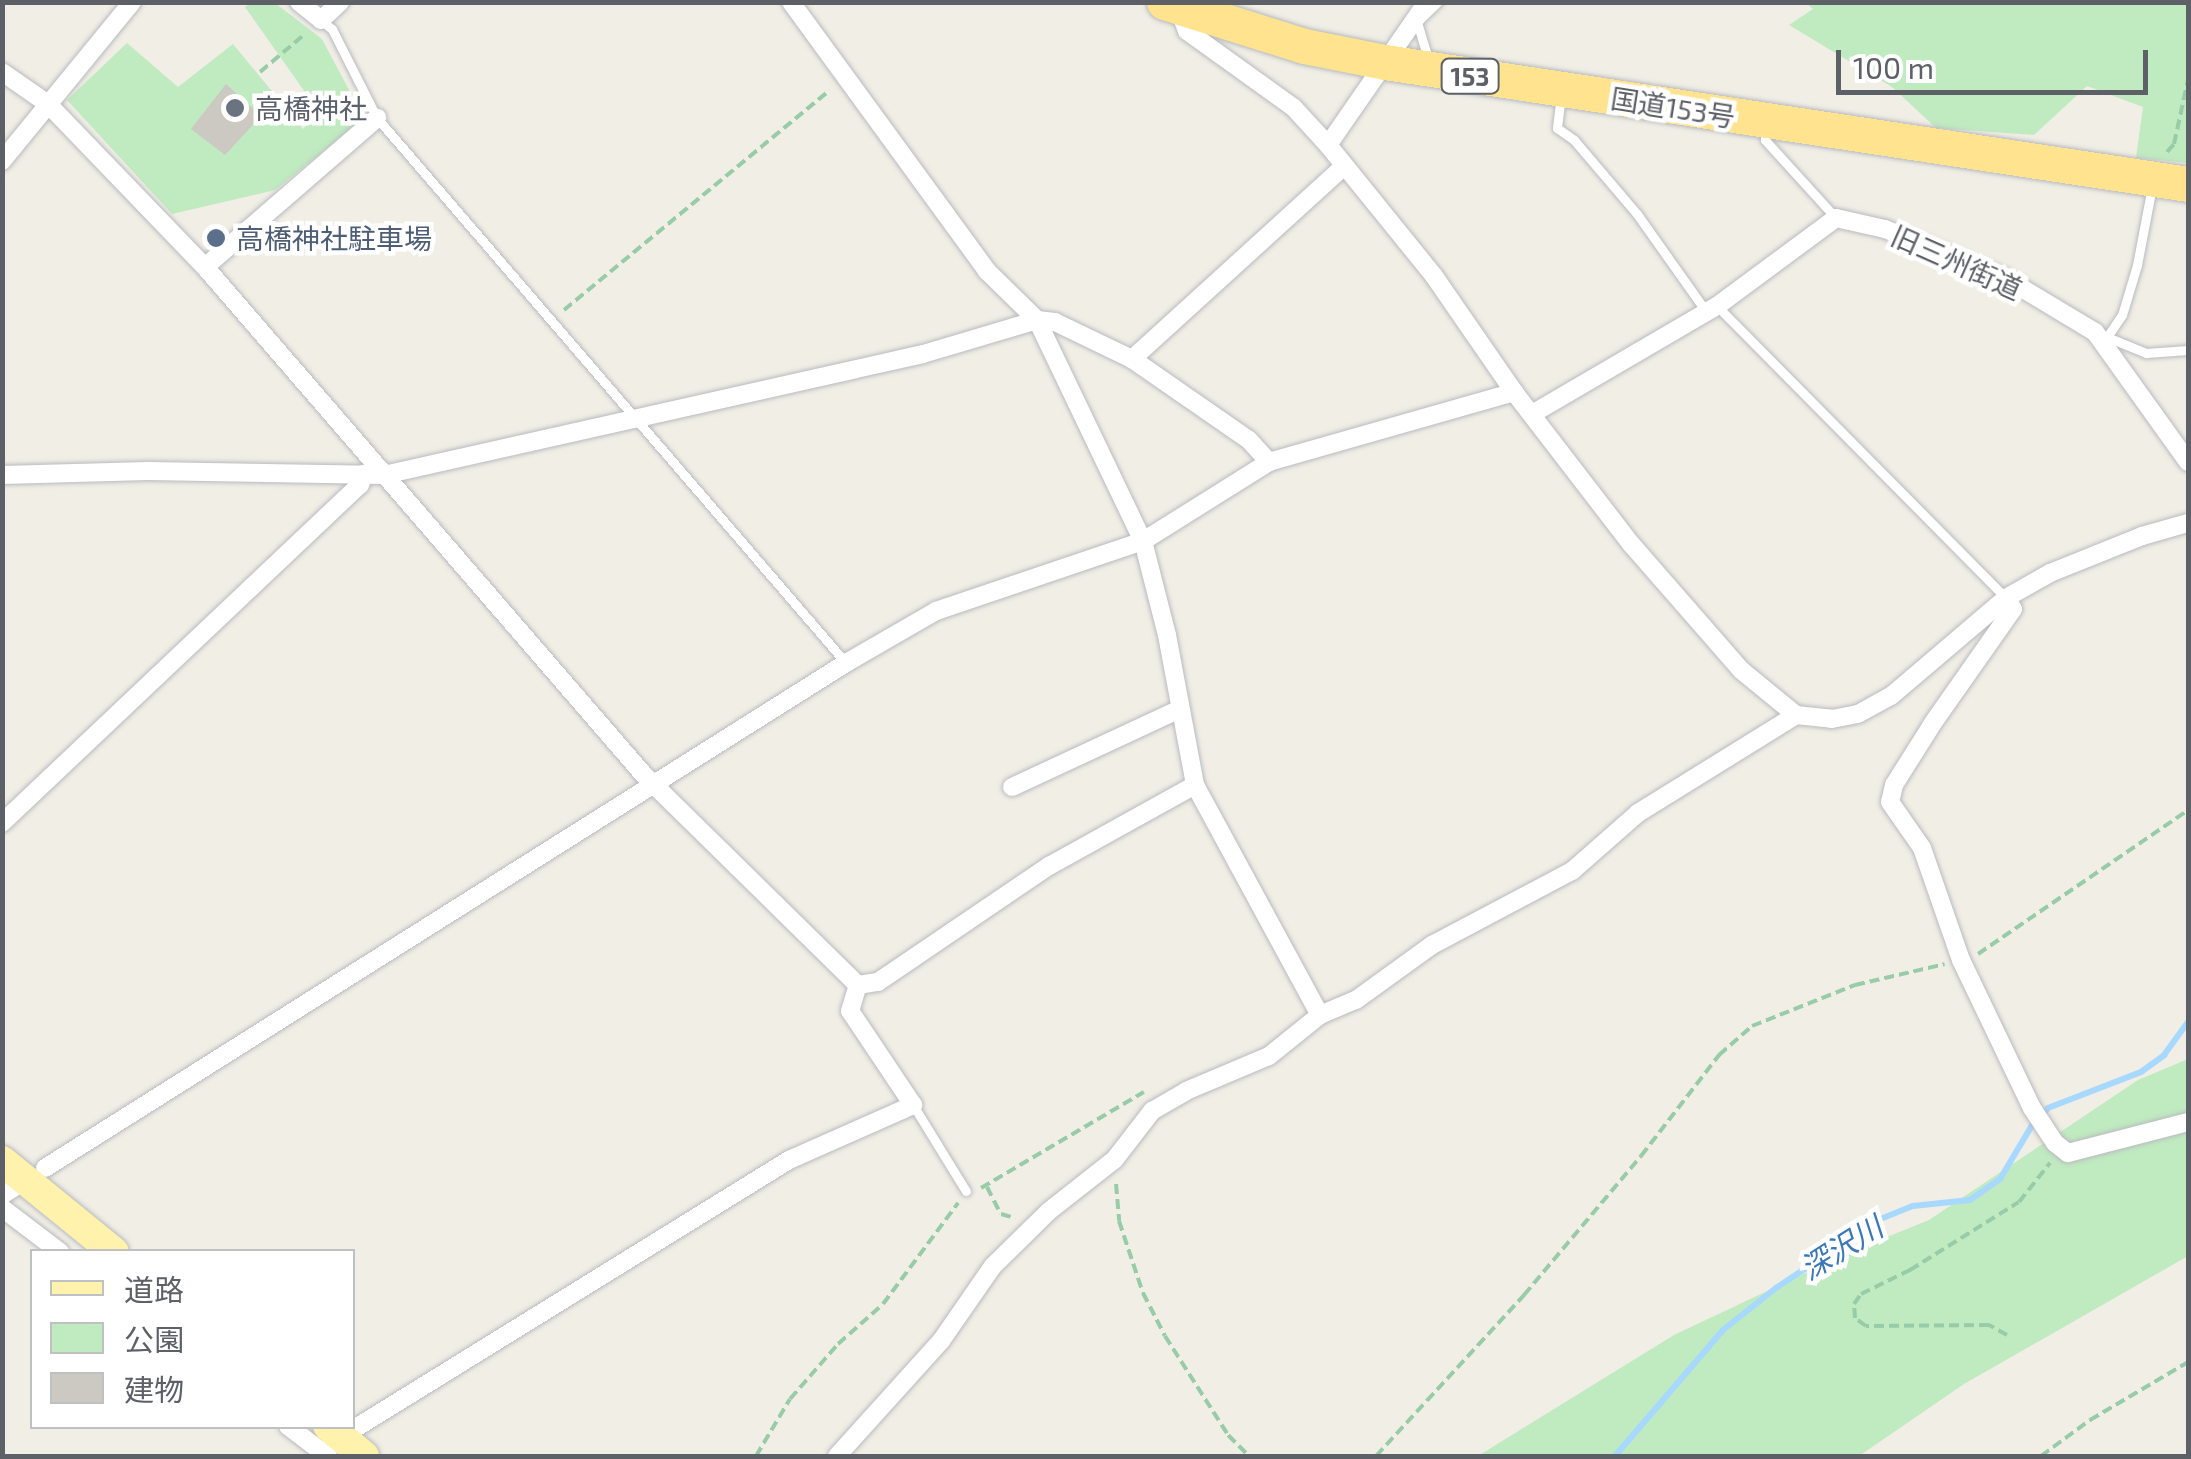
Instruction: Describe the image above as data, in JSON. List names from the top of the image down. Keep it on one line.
{"streets":{"highway":["153","国道153号"],"street":["旧三州街道"]},"water":["深沢川"],"places":["高橋神社","高橋神社駐車場"],"legend":["道路","公園","建物"],"scale_bar":"100 m"}
